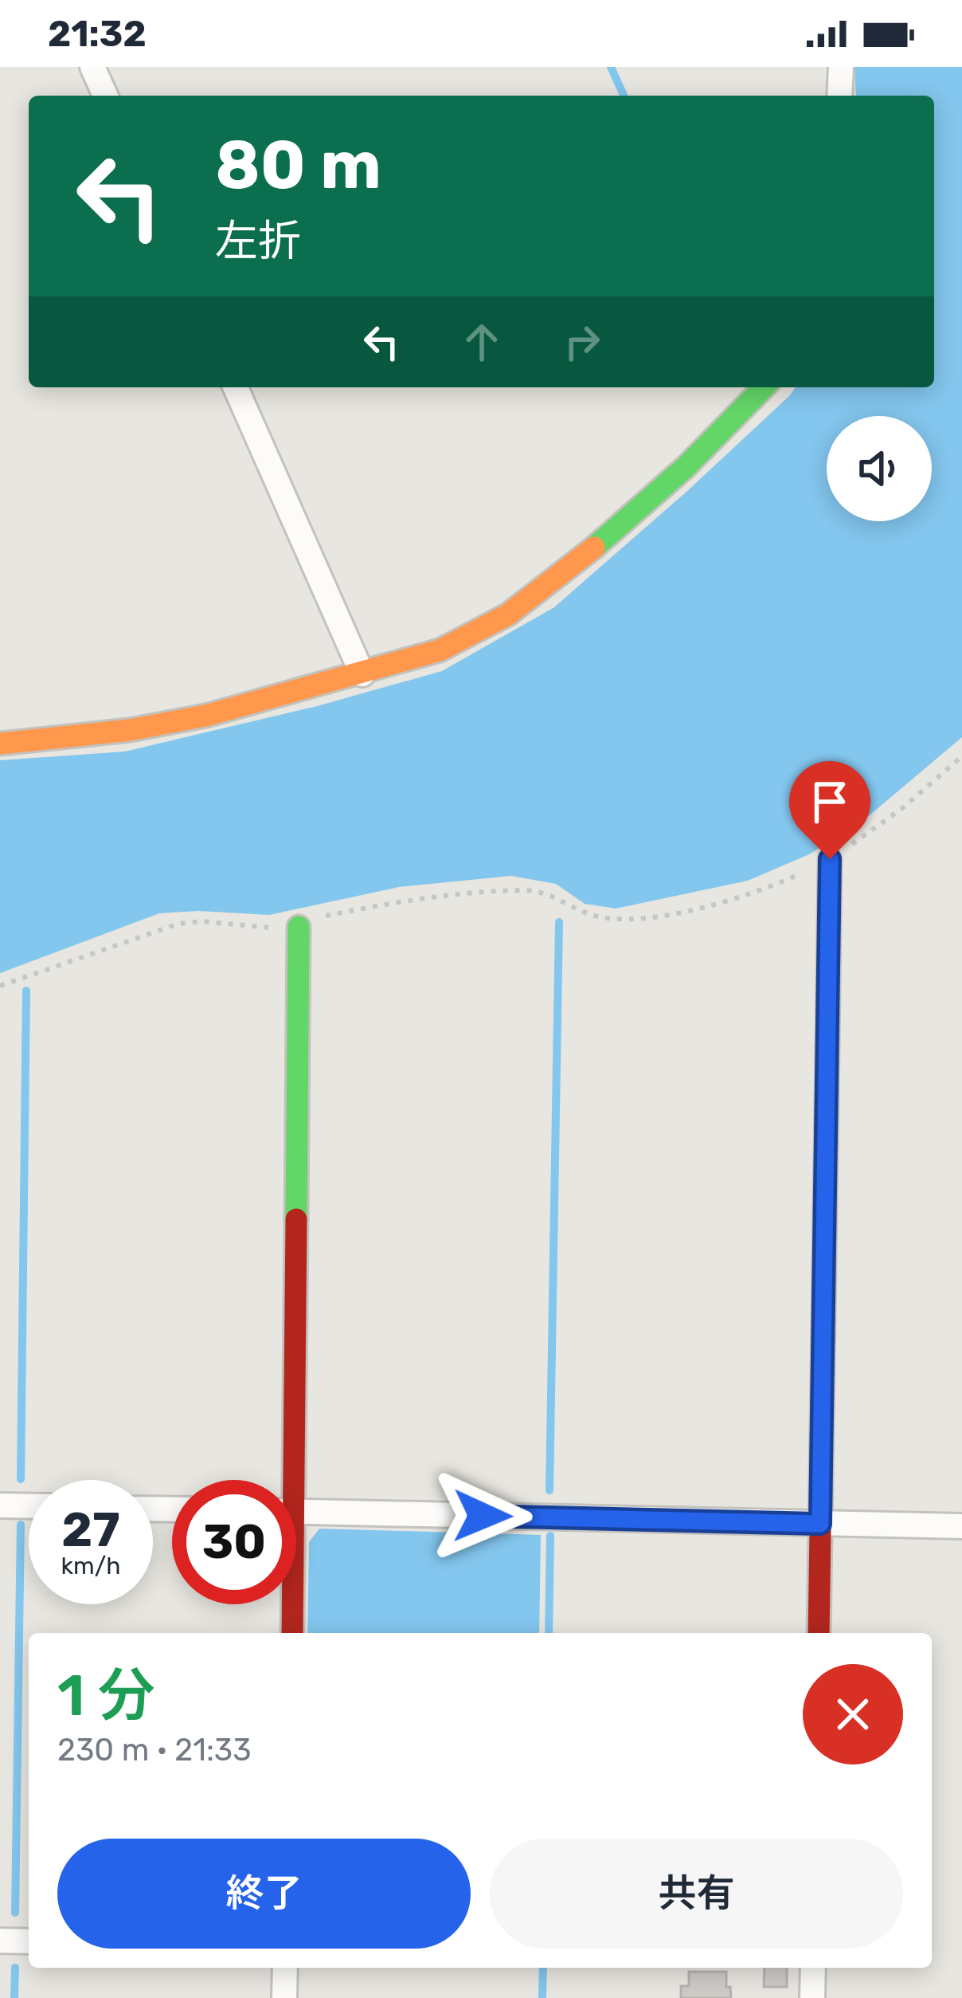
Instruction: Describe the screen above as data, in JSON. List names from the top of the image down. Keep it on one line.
{"page":{"status":"21:32","turn":["80 m","左折"],"speed":"27 km/h","limit":"30","heading":["1 分","230 m · 21:33"],"buttons":["終了","共有"]}}
